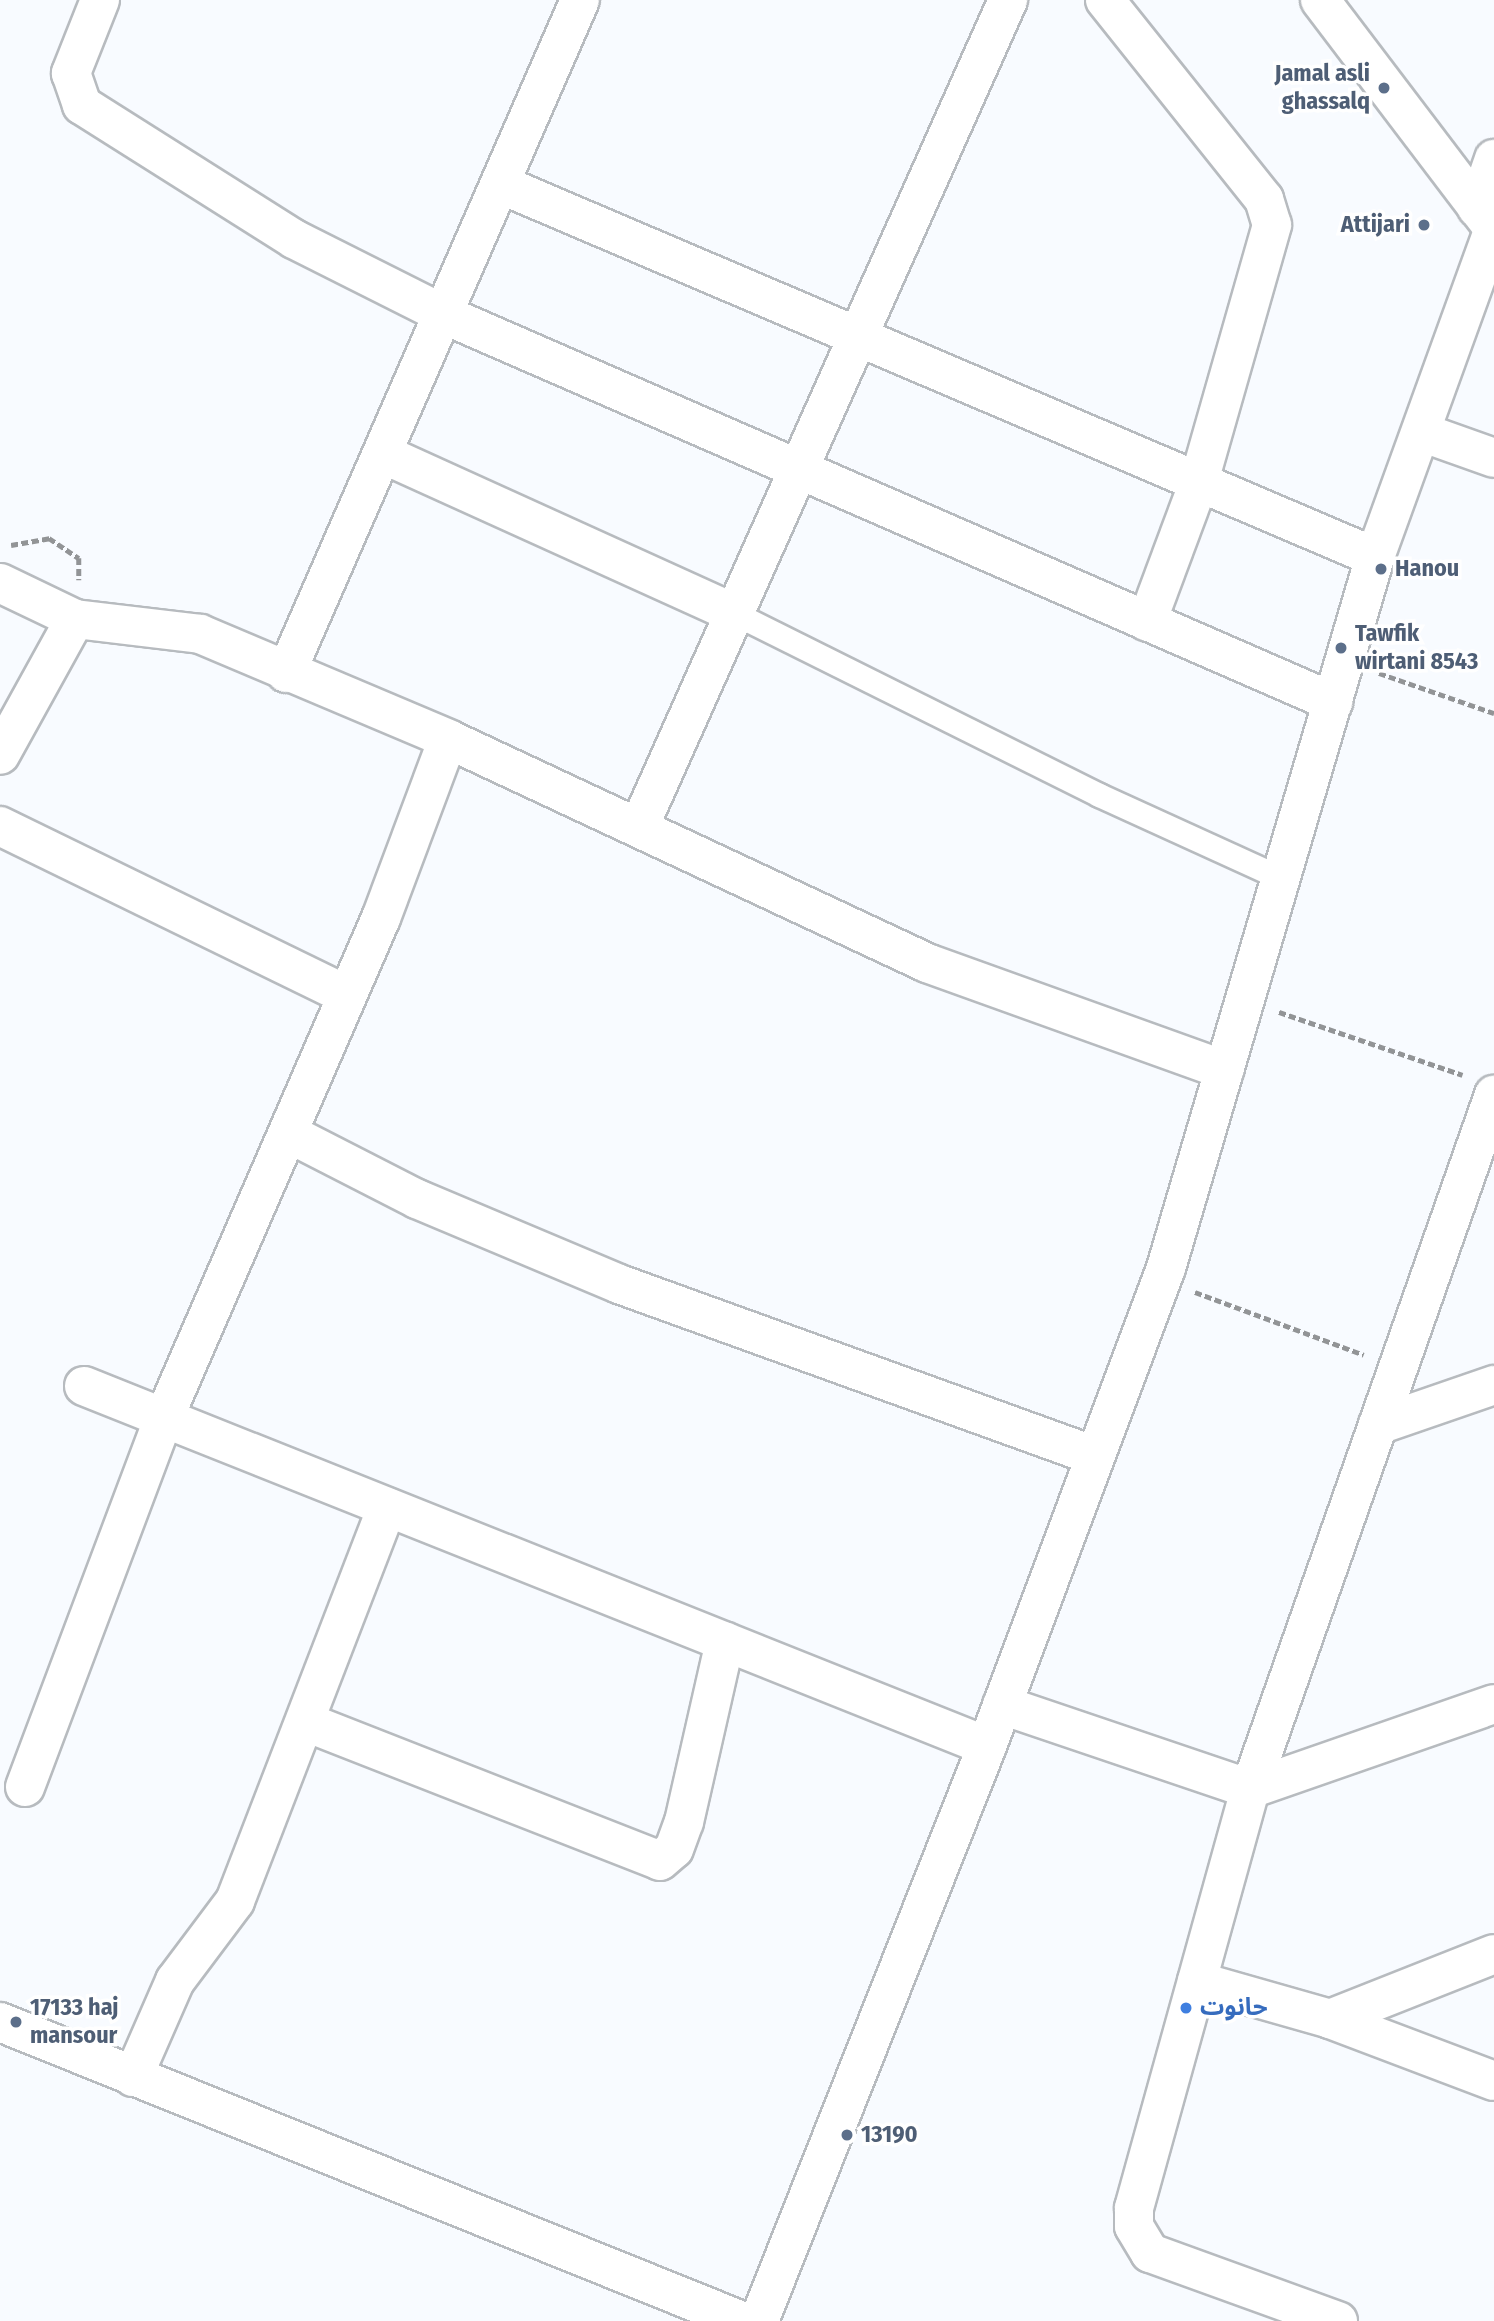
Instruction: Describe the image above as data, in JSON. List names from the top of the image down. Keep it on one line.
{"places":["Jamal asli ghassalq","Attijari","Hanou","Tawfik wirtani 8543","حانوت","17133 haj mansour","13190"]}
